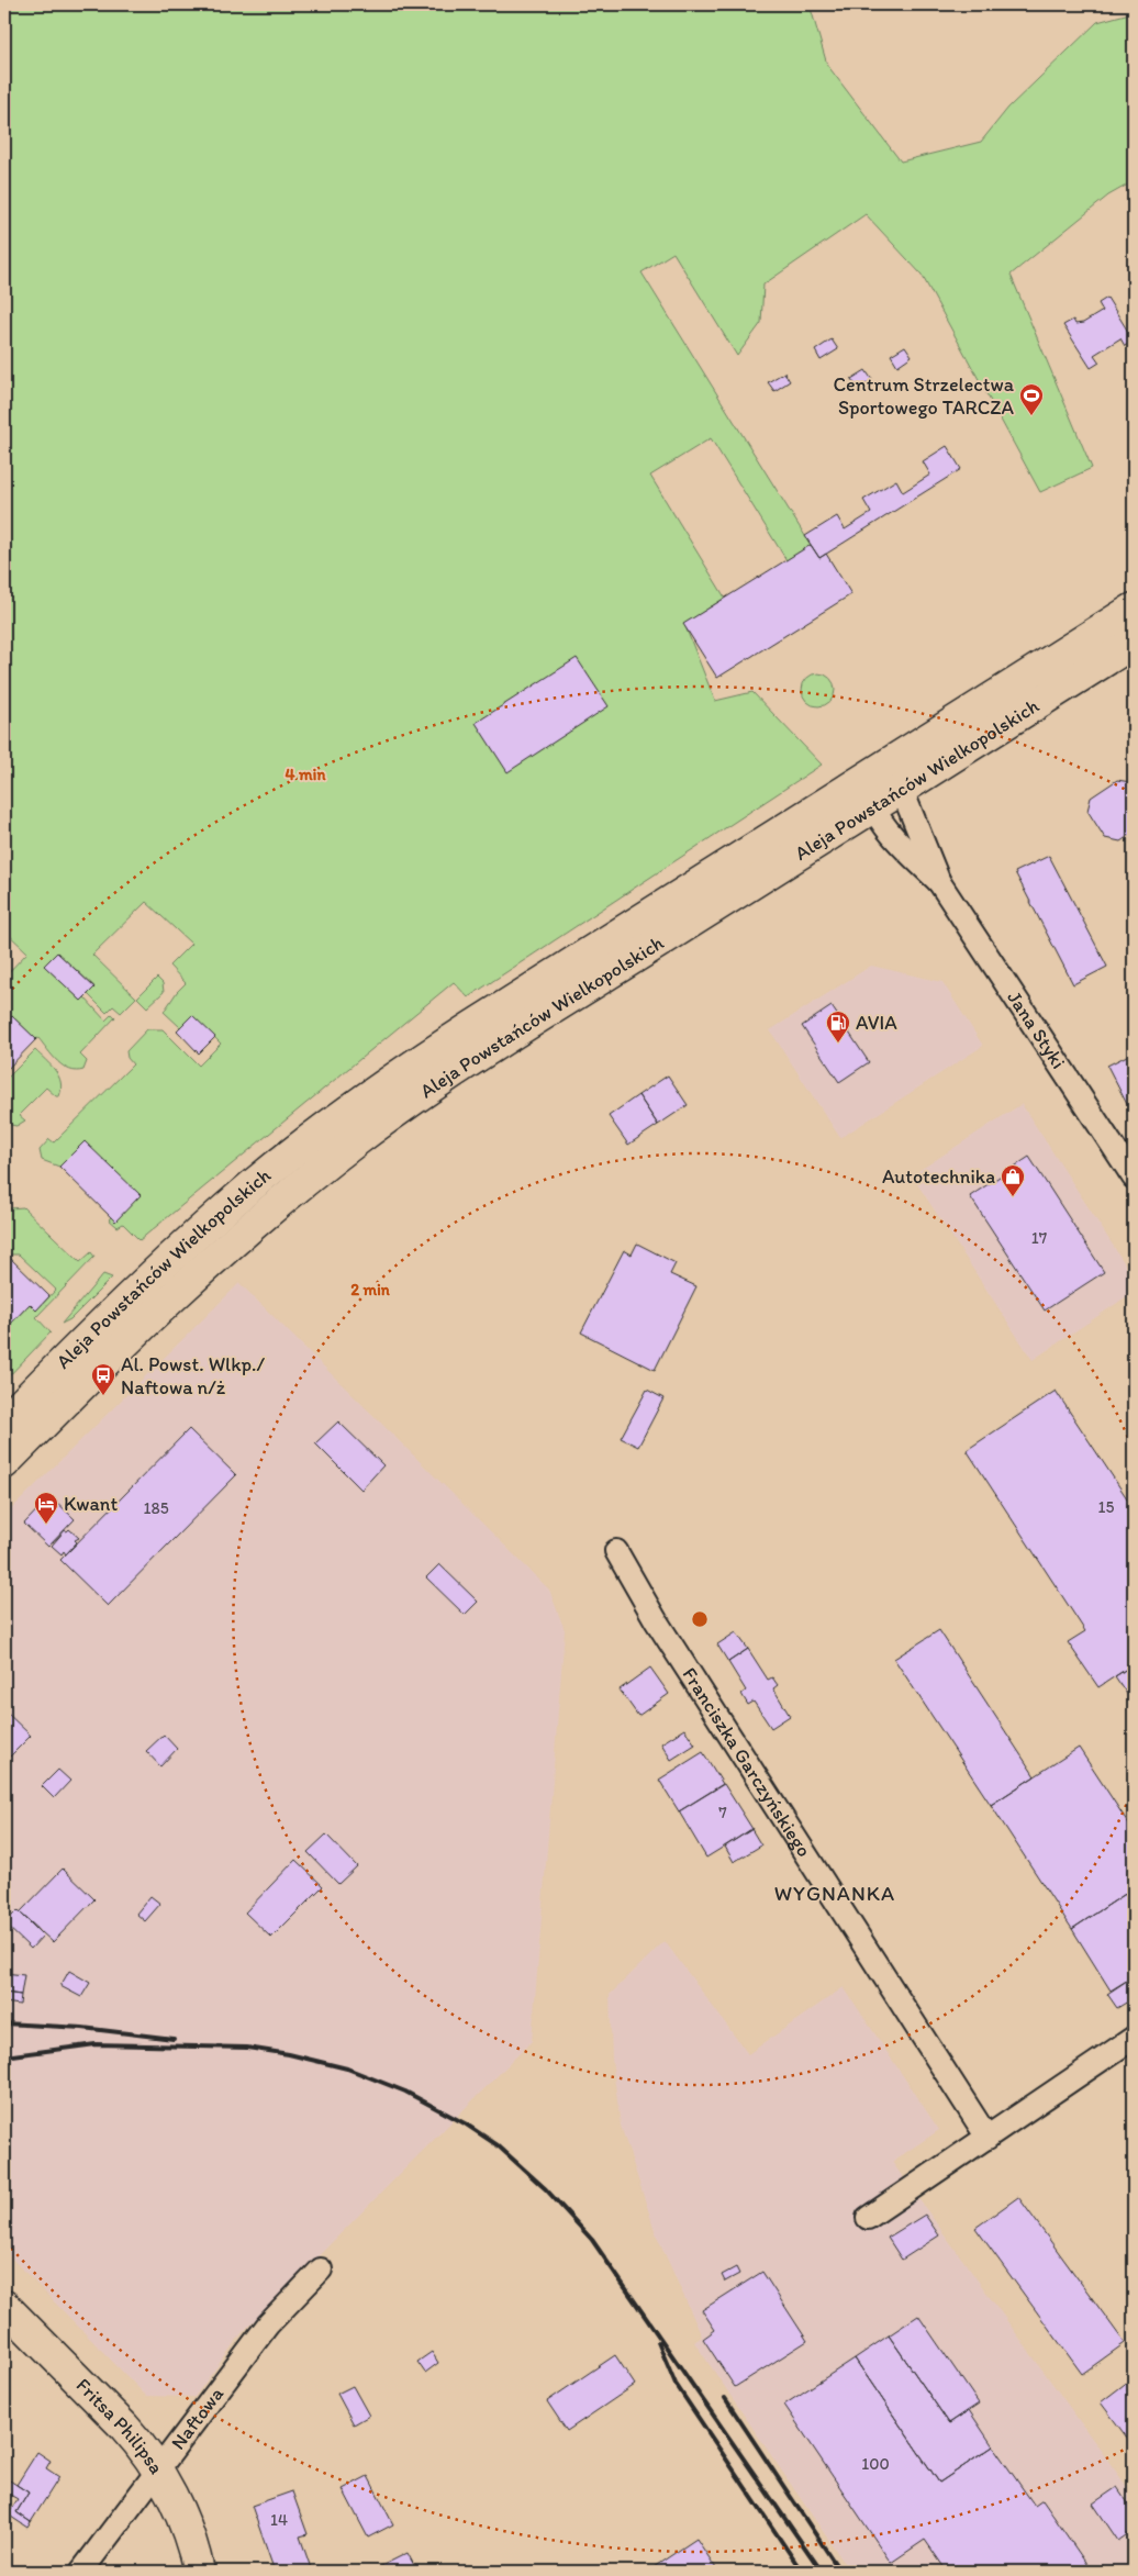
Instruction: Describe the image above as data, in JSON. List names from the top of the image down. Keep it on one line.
{"streets":{"main road":["Aleja Powstańców Wielkopolskich","Fritsa Philipsa"],"street":["Jana Styki","Franciszka Garczyńskiego","Naftowa"]},"crossings":[["Aleja Powstańców Wielkopolskich","Jana Styki"],["Naftowa","Fritsa Philipsa"]],"districts":["WYGNANKA"],"places":{"sports":["Centrum Strzelectwa Sportowego TARCZA"],"fuel station":["AVIA"],"shop":["Autotechnika"],"bus stop":["Al. Powst. Wlkp./ Naftowa n/ż"],"hotel":["Kwant"]},"house_numbers":["17","15","185","7","100","14"],"rings":["4 min","2 min"]}
